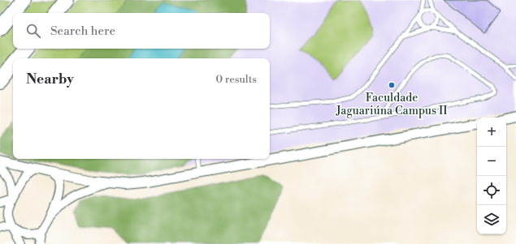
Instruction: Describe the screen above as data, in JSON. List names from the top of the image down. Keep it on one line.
{"places":["Faculdade Jaguariúna Campus II"],"page":{"search":"Search here","heading":["Nearby","0 results"],"map_buttons":["+","−"]}}
